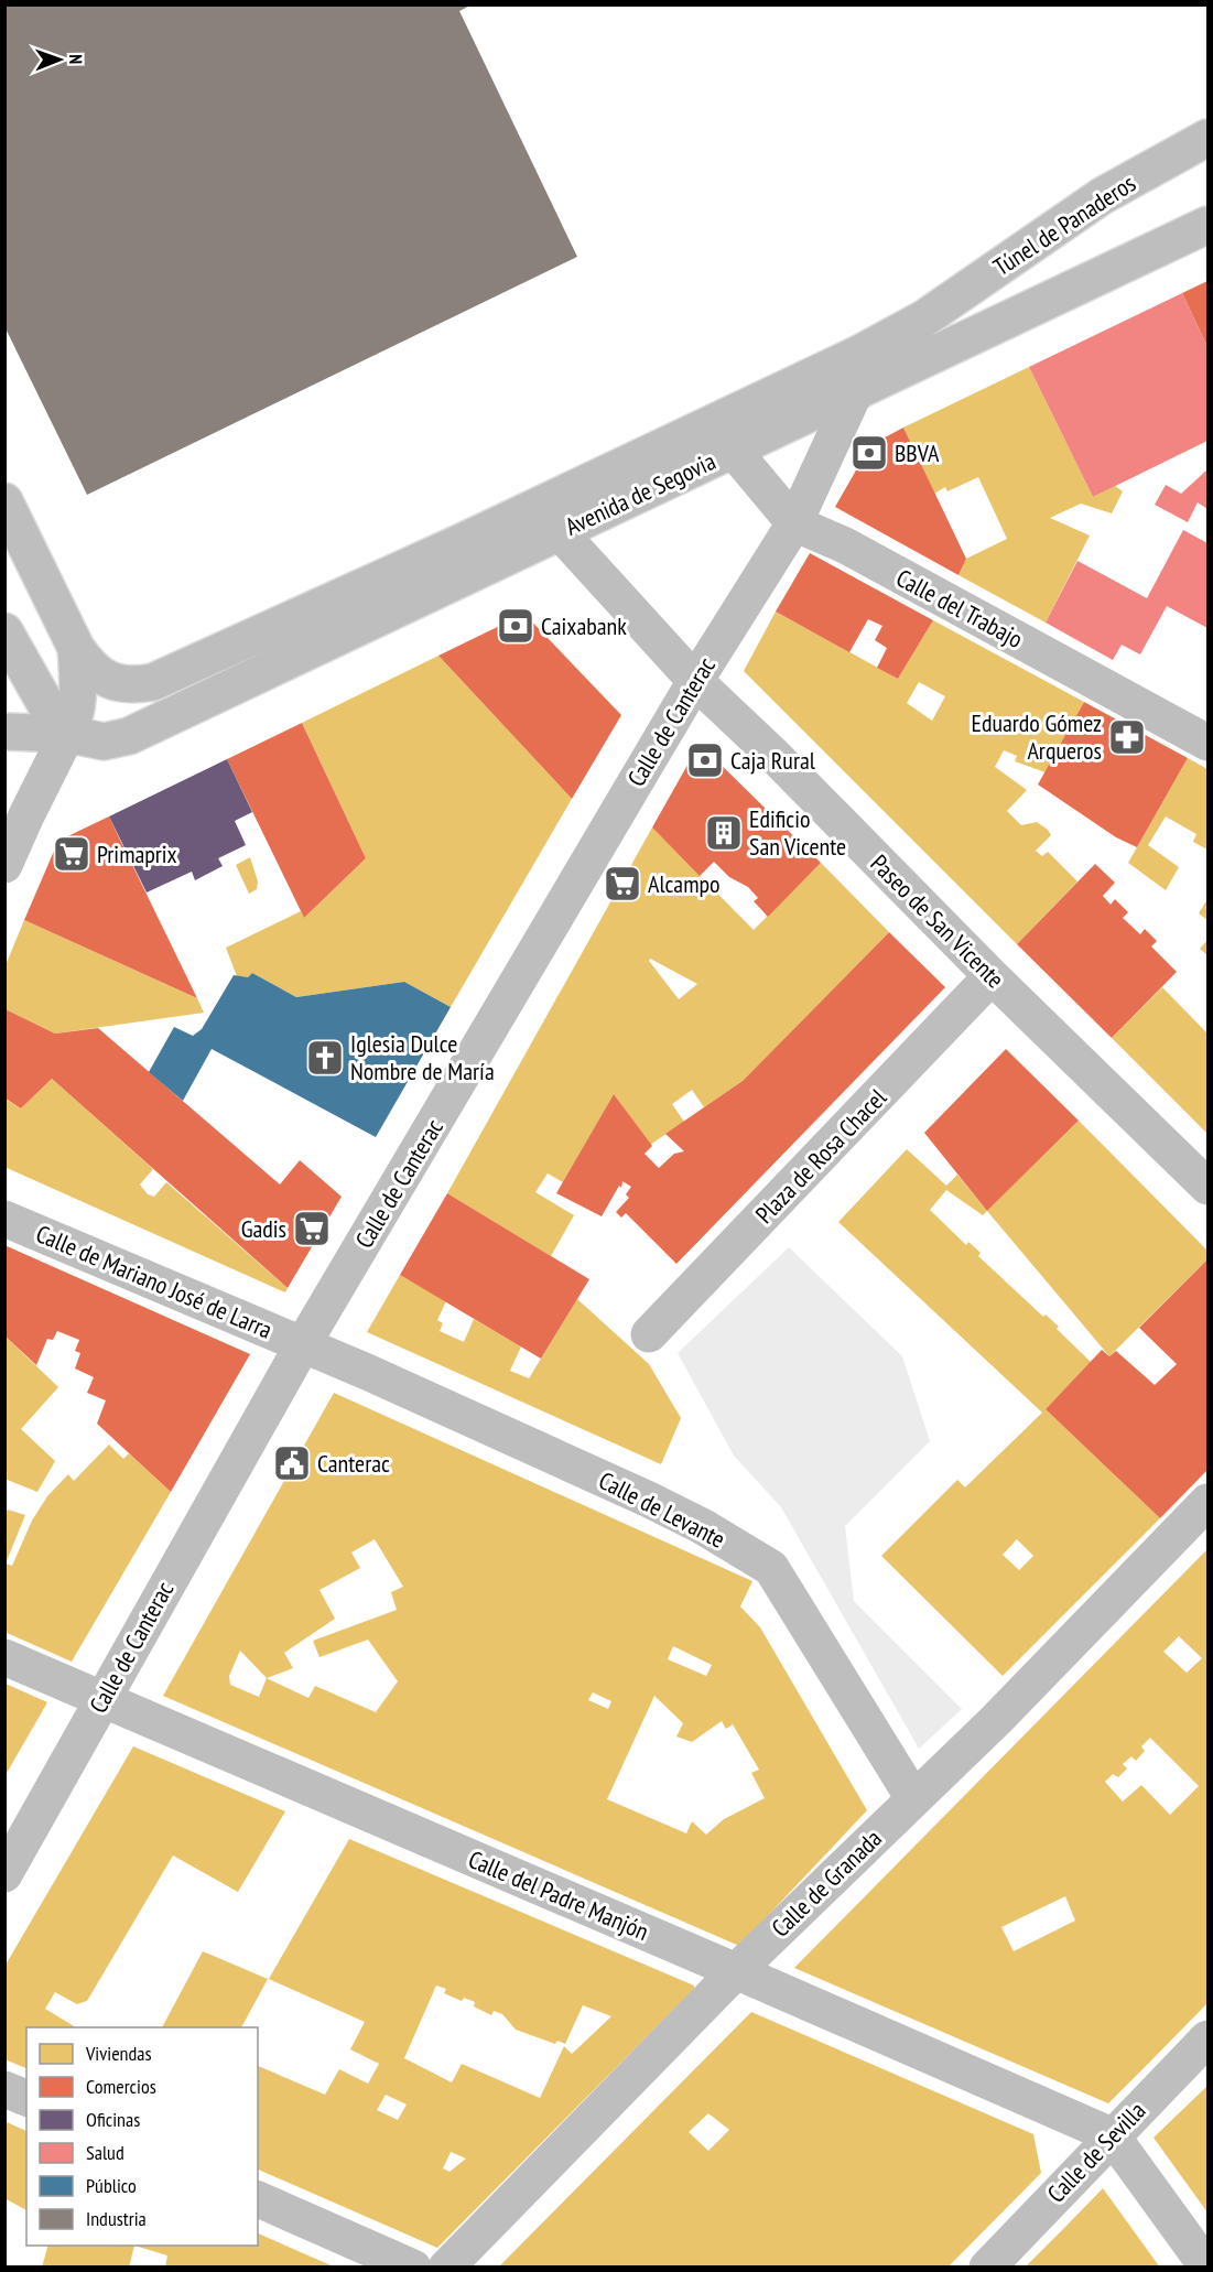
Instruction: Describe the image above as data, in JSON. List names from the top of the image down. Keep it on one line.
{"streets":{"street":["Túnel de Panaderos","Avenida de Segovia","Calle del Trabajo","Calle de Canterac","Paseo de San Vicente","Plaza de Rosa Chacel","Calle de Mariano José de Larra","Calle de Levante","Calle de Granada","Calle del Padre Manjón","Calle de Sevilla"]},"crossings":[["Túnel de Panaderos","Avenida de Segovia"],["Avenida de Segovia","Calle del Trabajo"],["Avenida de Segovia","Calle de Canterac"],["Avenida de Segovia","Paseo de San Vicente"],["Calle del Trabajo","Calle de Canterac"],["Calle de Canterac","Paseo de San Vicente"],["Calle de Canterac","Calle de Mariano José de Larra"],["Calle de Canterac","Calle de Levante"],["Calle de Canterac","Calle del Padre Manjón"],["Paseo de San Vicente","Plaza de Rosa Chacel"],["Calle de Mariano José de Larra","Calle de Levante"],["Calle de Levante","Calle de Granada"],["Calle de Granada","Calle del Padre Manjón"],["Calle del Padre Manjón","Calle de Sevilla"]],"places":{"bank":["BBVA","Caixabank","Caja Rural"],"pharmacy":["Eduardo Gómez Arqueros"],"building":["Edificio San Vicente"],"supermarket":["Primaprix","Alcampo","Gadis"],"church":["Iglesia Dulce Nombre de María"],"public building":["Canterac"]},"legend":["Viviendas","Comercios","Oficinas","Salud","Público","Industria"],"north":"right"}
